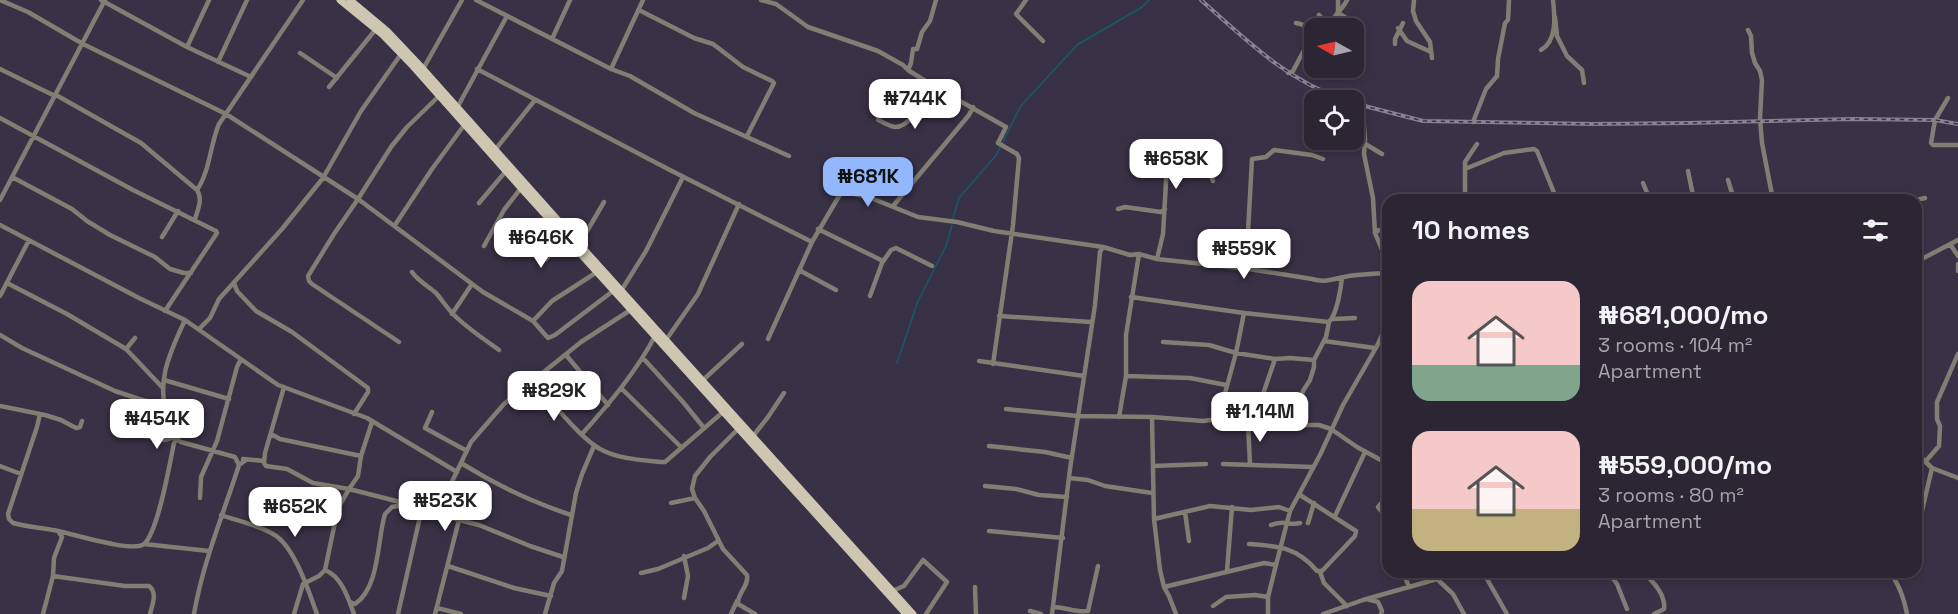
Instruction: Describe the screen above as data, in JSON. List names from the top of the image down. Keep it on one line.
{"north":"left","page":{"price":["₦744K","₦658K","₦681K","₦646K","₦559K","₦829K","₦1.14M","₦454K","₦523K","₦652K"],"heading":"10 homes","list":[{"name":"₦681,000/mo","note":"3 rooms · 104 m² · Apartment"},{"name":"₦559,000/mo","note":"3 rooms · 80 m² · Apartment"}]}}
